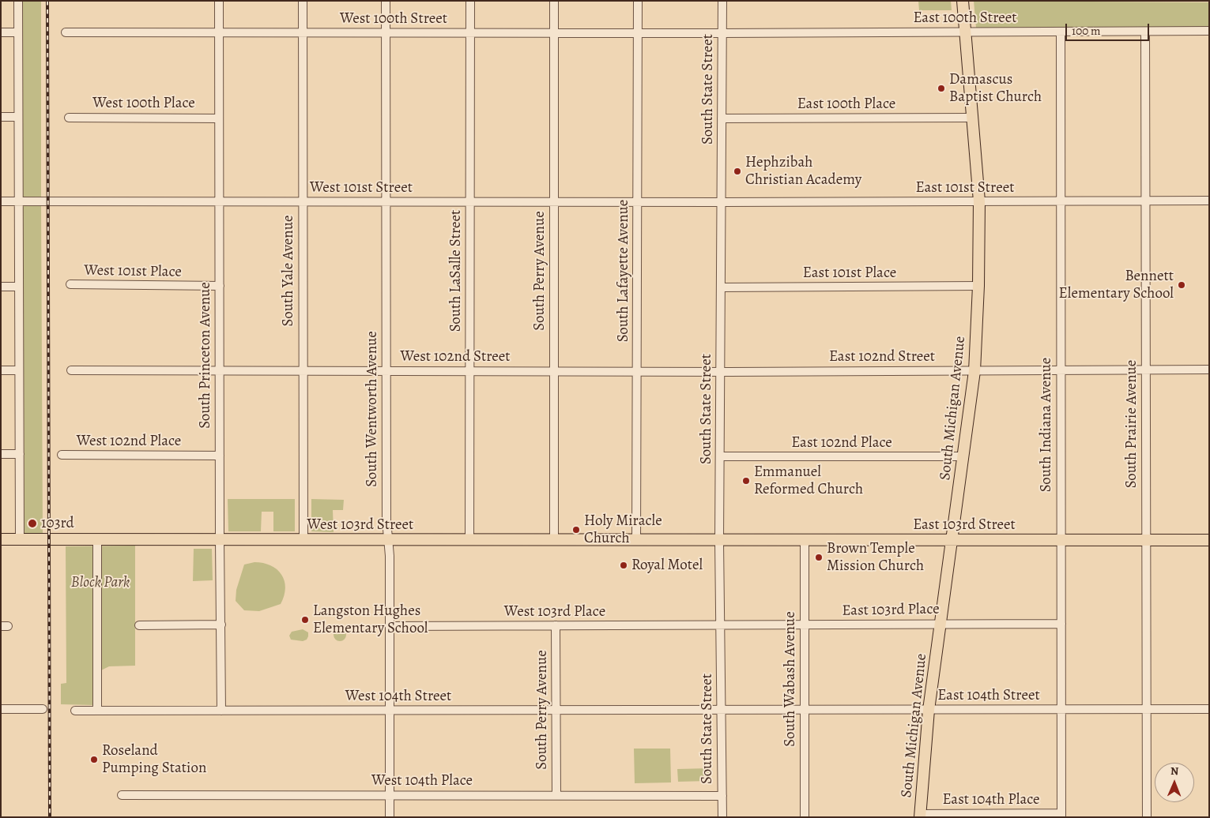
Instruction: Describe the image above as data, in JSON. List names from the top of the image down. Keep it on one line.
{"streets":{"main road":["South Michigan Avenue","West 103rd Street","East 103rd Street"],"street":["East 100th Street","West 100th Street","South State Street","West 100th Place","East 100th Place","West 101st Street","East 101st Street","South Yale Avenue","South LaSalle Street","South Perry Avenue","South Lafayette Avenue","West 101st Place","East 101st Place","South Princeton Avenue","West 102nd Street","East 102nd Street","South Wentworth Avenue","South Prairie Avenue","South Indiana Avenue","West 102nd Place","East 102nd Place","East 103rd Place","West 103rd Place","South Wabash Avenue","East 104th Street","West 104th Street","West 104th Place","East 104th Place"]},"crossings":[["East 100th Street","West 100th Street"],["East 100th Street","South State Street"],["East 100th Street","South Michigan Avenue"],["East 100th Street","South Prairie Avenue"],["East 100th Street","South Indiana Avenue"],["West 100th Street","South State Street"],["West 100th Street","South Yale Avenue"],["West 100th Street","South LaSalle Street"],["West 100th Street","South Perry Avenue"],["West 100th Street","South Lafayette Avenue"],["West 100th Street","South Princeton Avenue"],["West 100th Street","South Wentworth Avenue"],["South State Street","East 100th Place"],["South State Street","West 101st Street"],["South State Street","East 101st Street"],["South State Street","East 101st Place"],["South State Street","West 102nd Street"],["South State Street","East 102nd Street"],["South State Street","East 102nd Place"],["South State Street","West 103rd Street"],["South State Street","East 103rd Street"],["South State Street","East 103rd Place"],["South State Street","West 103rd Place"],["South State Street","East 104th Street"],["South State Street","West 104th Street"],["South State Street","West 104th Place"],["West 100th Place","South Princeton Avenue"],["East 100th Place","South Michigan Avenue"],["West 101st Street","East 101st Street"],["West 101st Street","South Yale Avenue"],["West 101st Street","South LaSalle Street"],["West 101st Street","South Perry Avenue"],["West 101st Street","South Lafayette Avenue"],["West 101st Street","South Princeton Avenue"],["West 101st Street","South Wentworth Avenue"],["East 101st Street","South Michigan Avenue"],["East 101st Street","South Prairie Avenue"],["East 101st Street","South Indiana Avenue"],["South Yale Avenue","West 102nd Street"],["South Yale Avenue","West 103rd Street"],["South LaSalle Street","West 102nd Street"],["South LaSalle Street","West 103rd Street"],["South Perry Avenue","West 102nd Street"],["South Perry Avenue","West 103rd Street"],["South Perry Avenue","West 103rd Place"],["South Perry Avenue","West 104th Street"],["South Perry Avenue","West 104th Place"],["South Lafayette Avenue","West 102nd Street"],["South Lafayette Avenue","West 103rd Street"],["West 101st Place","South Princeton Avenue"],["East 101st Place","South Michigan Avenue"],["South Princeton Avenue","West 102nd Street"],["South Princeton Avenue","West 102nd Place"],["South Princeton Avenue","West 103rd Street"],["South Princeton Avenue","West 104th Street"],["West 102nd Street","East 102nd Street"],["West 102nd Street","South Wentworth Avenue"],["East 102nd Street","South Michigan Avenue"],["East 102nd Street","South Prairie Avenue"],["East 102nd Street","South Indiana Avenue"],["South Michigan Avenue","East 102nd Place"],["South Michigan Avenue","East 103rd Street"],["South Michigan Avenue","East 103rd Place"],["South Michigan Avenue","East 104th Street"],["South Michigan Avenue","East 104th Place"],["South Wentworth Avenue","West 103rd Street"],["South Wentworth Avenue","West 103rd Place"],["South Wentworth Avenue","West 104th Street"],["South Wentworth Avenue","West 104th Place"],["South Prairie Avenue","East 103rd Street"],["South Prairie Avenue","East 104th Street"],["South Indiana Avenue","East 103rd Street"],["South Indiana Avenue","East 103rd Place"],["South Indiana Avenue","East 104th Street"],["South Indiana Avenue","East 104th Place"],["West 103rd Street","East 103rd Street"],["East 103rd Street","South Wabash Avenue"],["East 103rd Place","West 103rd Place"],["East 103rd Place","South Wabash Avenue"],["South Wabash Avenue","East 104th Street"],["East 104th Street","West 104th Street"]],"parks":["Block Park"],"places":["Damascus Baptist Church","Hephzibah Christian Academy","Bennett Elementary School","Emmanuel Reformed Church","103rd","Holy Miracle Church","Brown Temple Mission Church","Royal Motel","Langston Hughes Elementary School","Roseland Pumping Station"],"scale_bar":"100 m","north":"top"}
